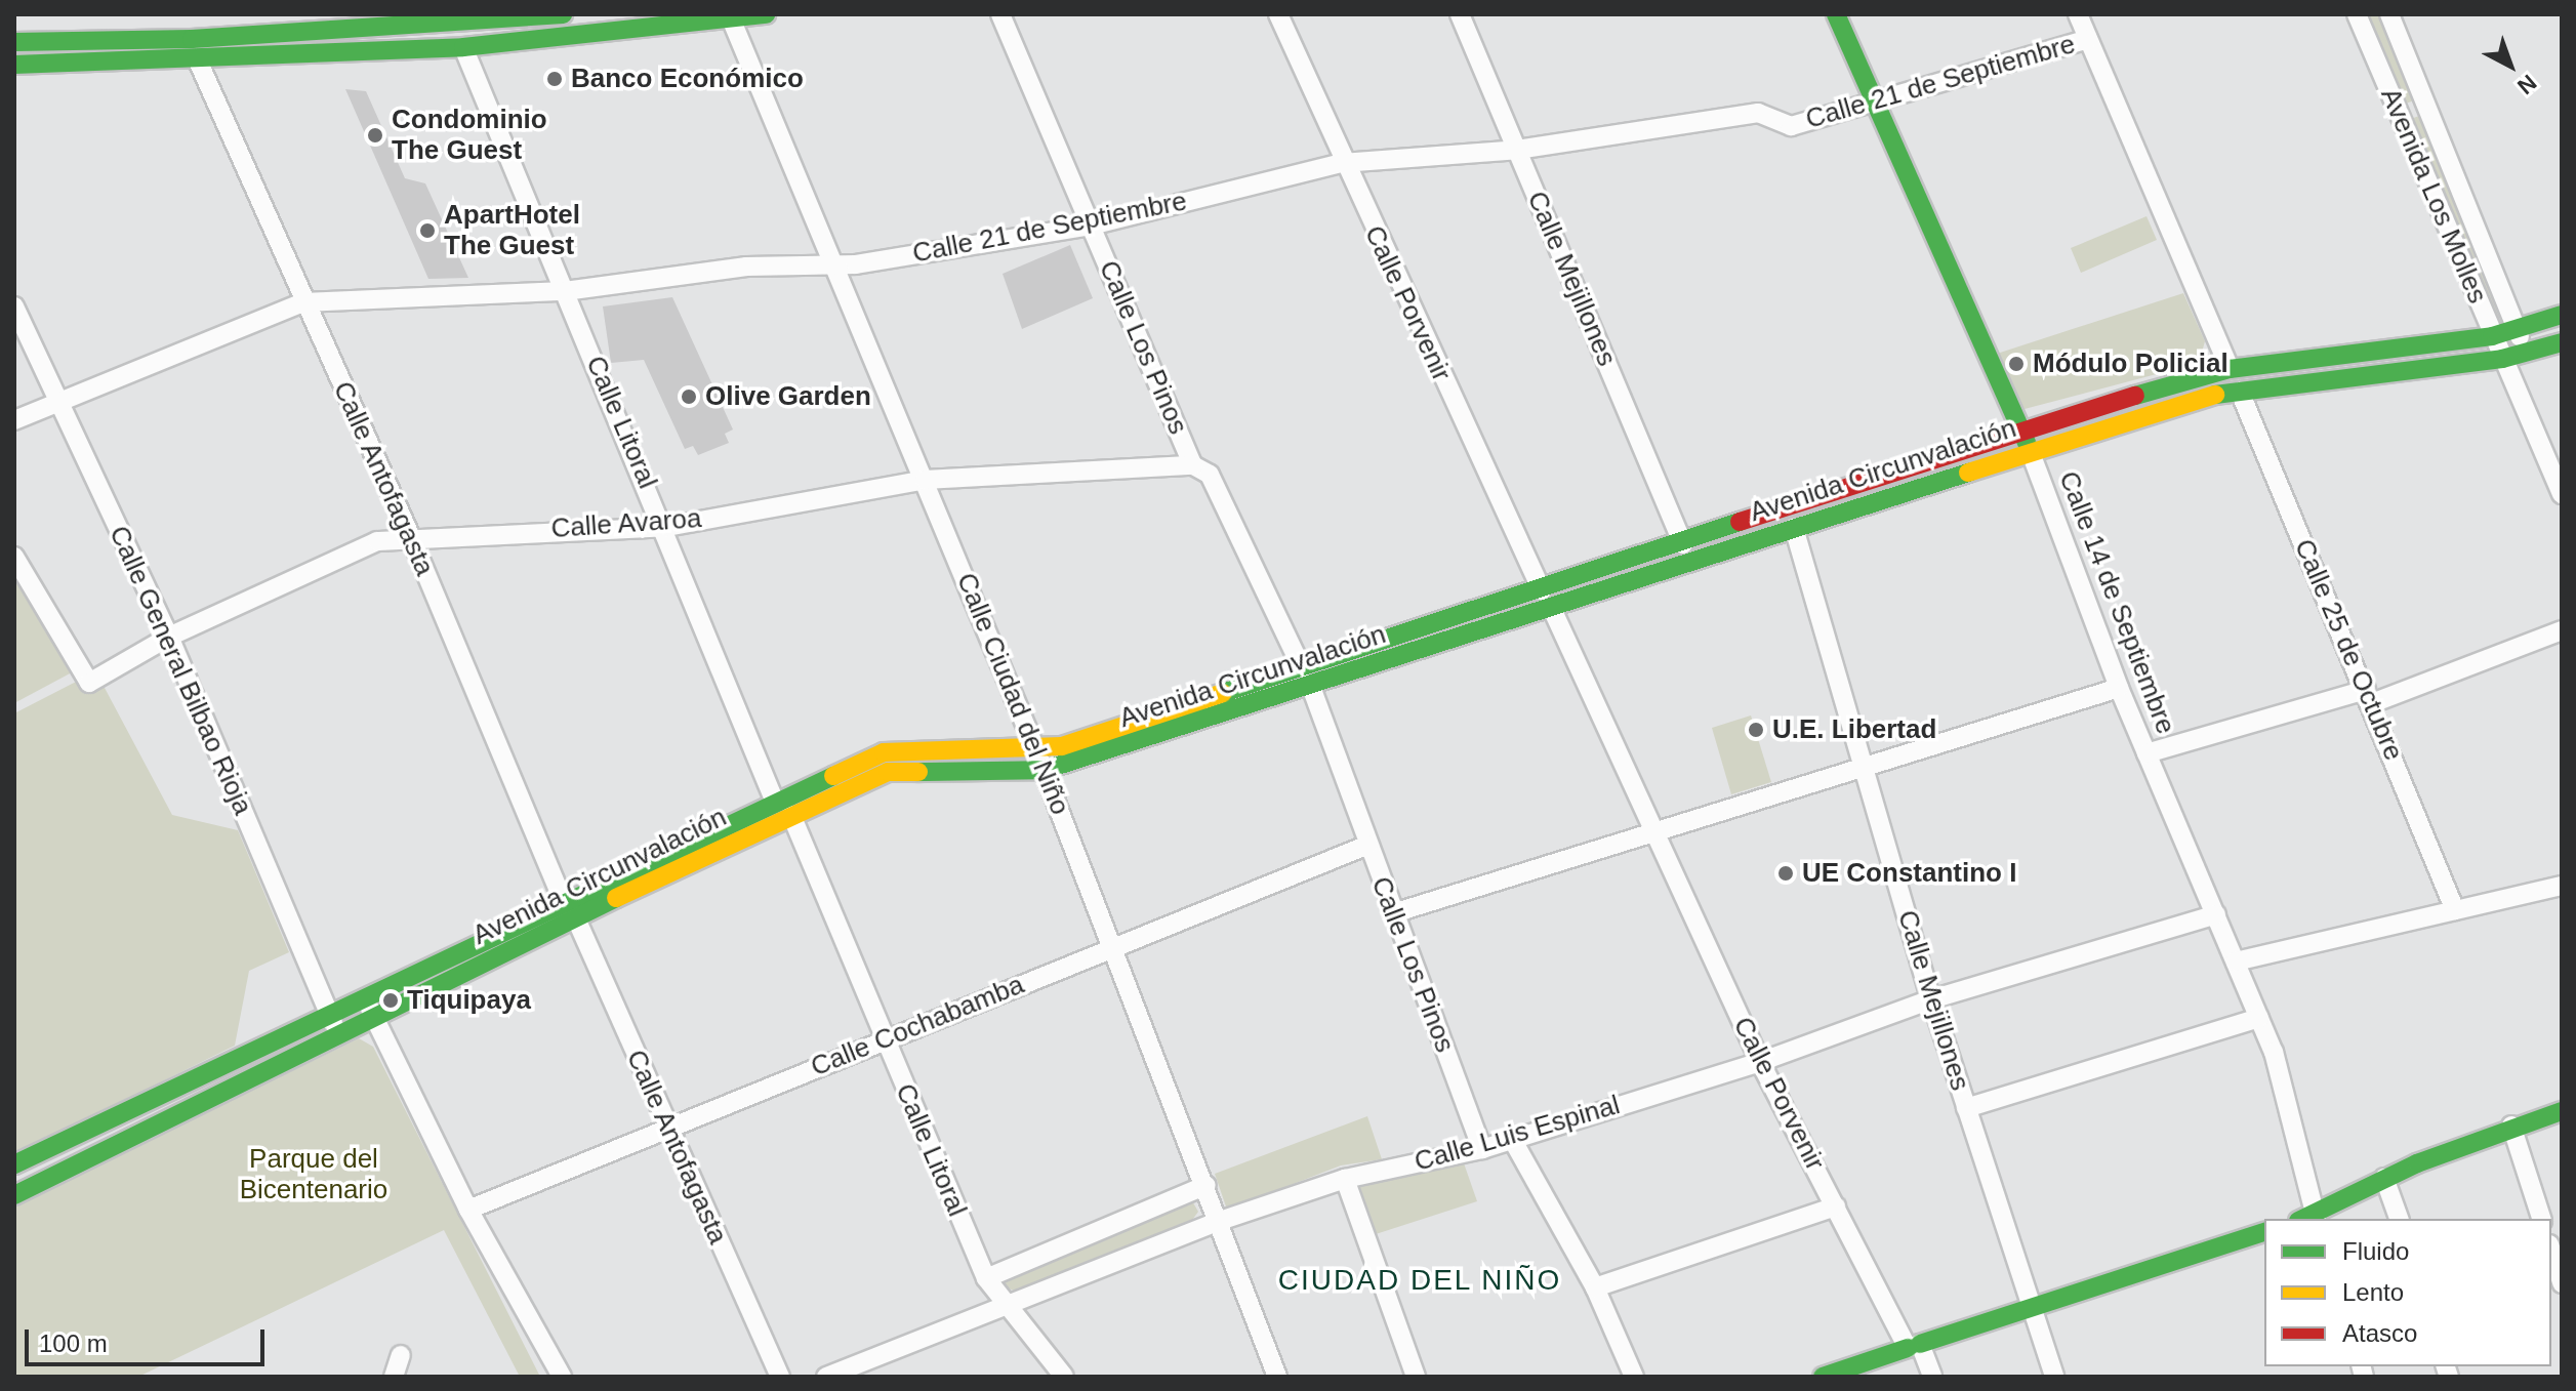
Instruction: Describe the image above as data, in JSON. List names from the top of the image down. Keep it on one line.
{"streets":{"main road":["Avenida Circunvalación","Calle 14 de Septiembre"],"street":["Calle 21 de Septiembre","Avenida Los Molles","Calle Mejillones","Calle Porvenir","Calle Los Pinos","Calle Litoral","Calle Antofagasta","Calle Avaroa","Calle 25 de Octubre","Calle General Bilbao Rioja","Calle Ciudad del Niño","Calle Cochabamba","Calle Luis Espinal"]},"crossings":[["Calle 21 de Septiembre","Calle Mejillones"],["Calle 21 de Septiembre","Calle Porvenir"],["Calle 21 de Septiembre","Calle Los Pinos"],["Calle 21 de Septiembre","Calle Litoral"],["Calle 21 de Septiembre","Calle Antofagasta"],["Calle 21 de Septiembre","Calle 14 de Septiembre"],["Calle 21 de Septiembre","Calle General Bilbao Rioja"],["Calle 21 de Septiembre","Calle Ciudad del Niño"],["Avenida Los Molles","Avenida Circunvalación"],["Calle Mejillones","Avenida Circunvalación"],["Calle Mejillones","Calle Luis Espinal"],["Calle Porvenir","Avenida Circunvalación"],["Calle Porvenir","Calle Luis Espinal"],["Calle Los Pinos","Avenida Circunvalación"],["Calle Los Pinos","Calle Avaroa"],["Calle Los Pinos","Calle Cochabamba"],["Calle Los Pinos","Calle Luis Espinal"],["Calle Litoral","Avenida Circunvalación"],["Calle Litoral","Calle Avaroa"],["Calle Litoral","Calle Cochabamba"],["Calle Litoral","Calle Luis Espinal"],["Avenida Circunvalación","Calle Antofagasta"],["Avenida Circunvalación","Calle 14 de Septiembre"],["Avenida Circunvalación","Calle 25 de Octubre"],["Avenida Circunvalación","Calle General Bilbao Rioja"],["Avenida Circunvalación","Calle Ciudad del Niño"],["Calle Antofagasta","Calle Avaroa"],["Calle Antofagasta","Calle Cochabamba"],["Calle Avaroa","Calle General Bilbao Rioja"],["Calle Avaroa","Calle Ciudad del Niño"],["Calle 14 de Septiembre","Calle Luis Espinal"],["Calle Ciudad del Niño","Calle Cochabamba"],["Calle Ciudad del Niño","Calle Luis Espinal"]],"districts":["CIUDAD DEL NIÑO"],"parks":["Parque del Bicentenario"],"places":["Banco Económico","Condominio The Guest","ApartHotel The Guest","Módulo Policial","Olive Garden","U.E. Libertad","UE Constantino I","Tiquipaya"],"legend":["Fluido","Lento","Atasco"],"scale_bar":"100 m","north":"bottom right"}
